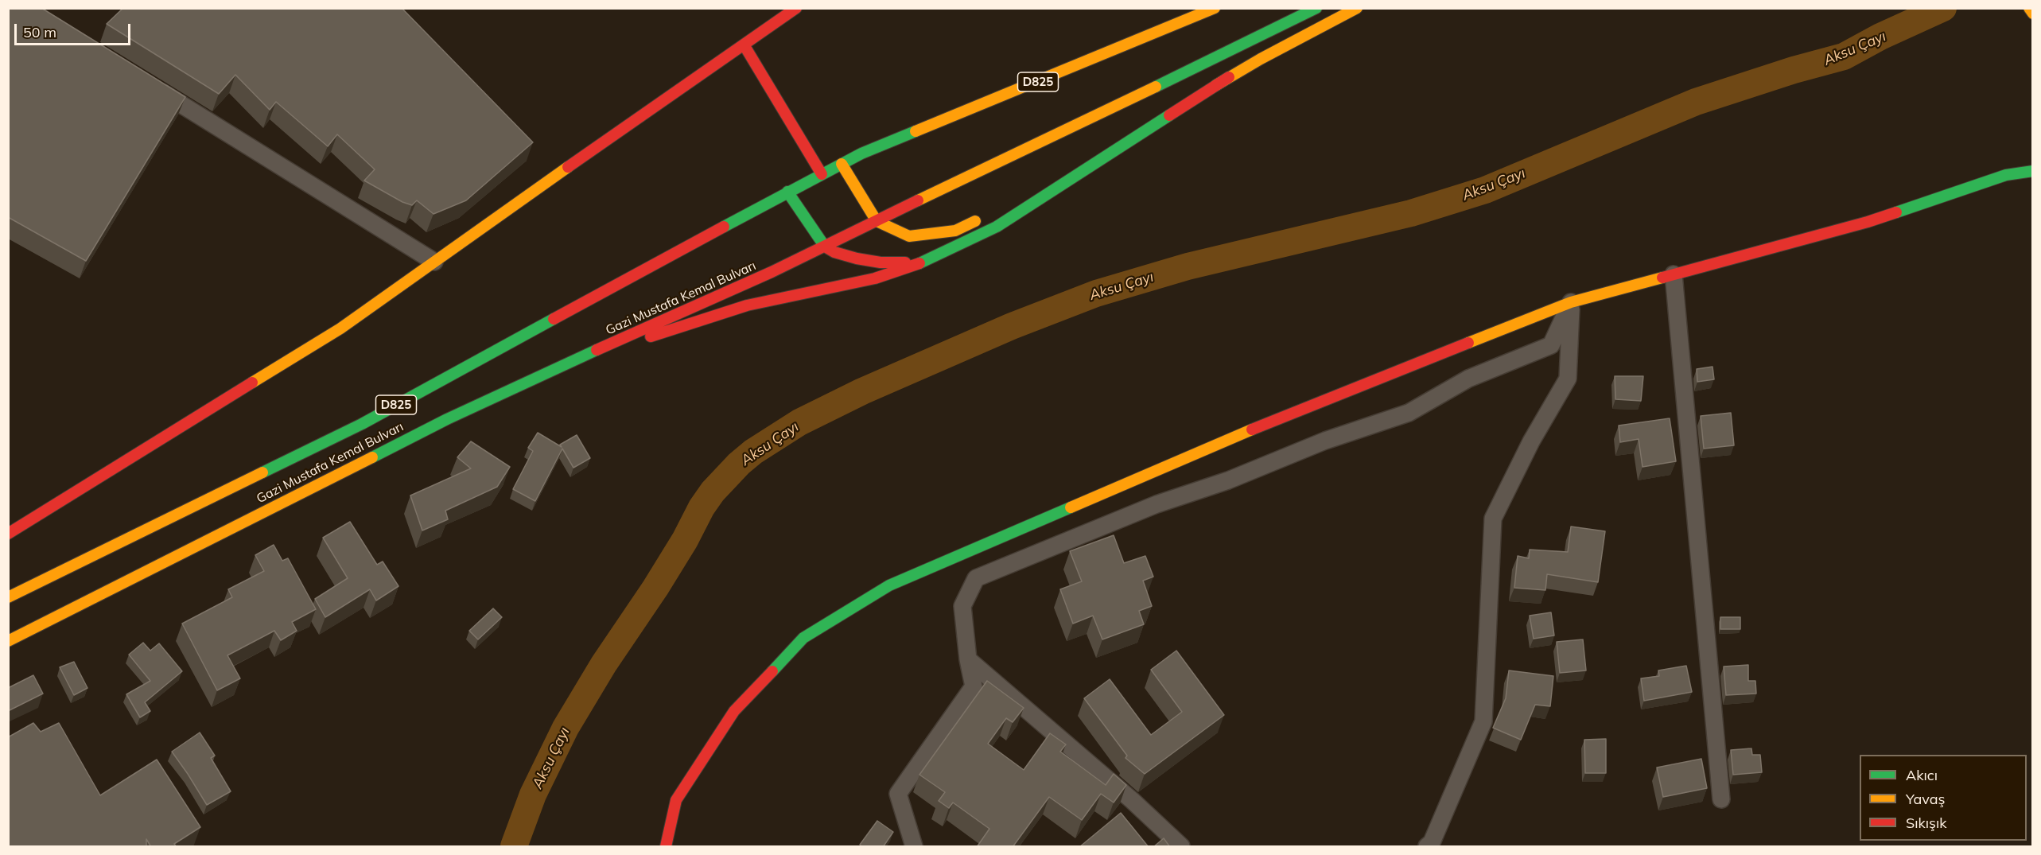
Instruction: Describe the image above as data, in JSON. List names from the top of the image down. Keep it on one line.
{"streets":{"main road":["D825","Gazi Mustafa Kemal Bulvarı"]},"water":["Aksu Çayı"],"legend":["Akıcı","Yavaş","Sıkışık"],"scale_bar":"50 m"}
